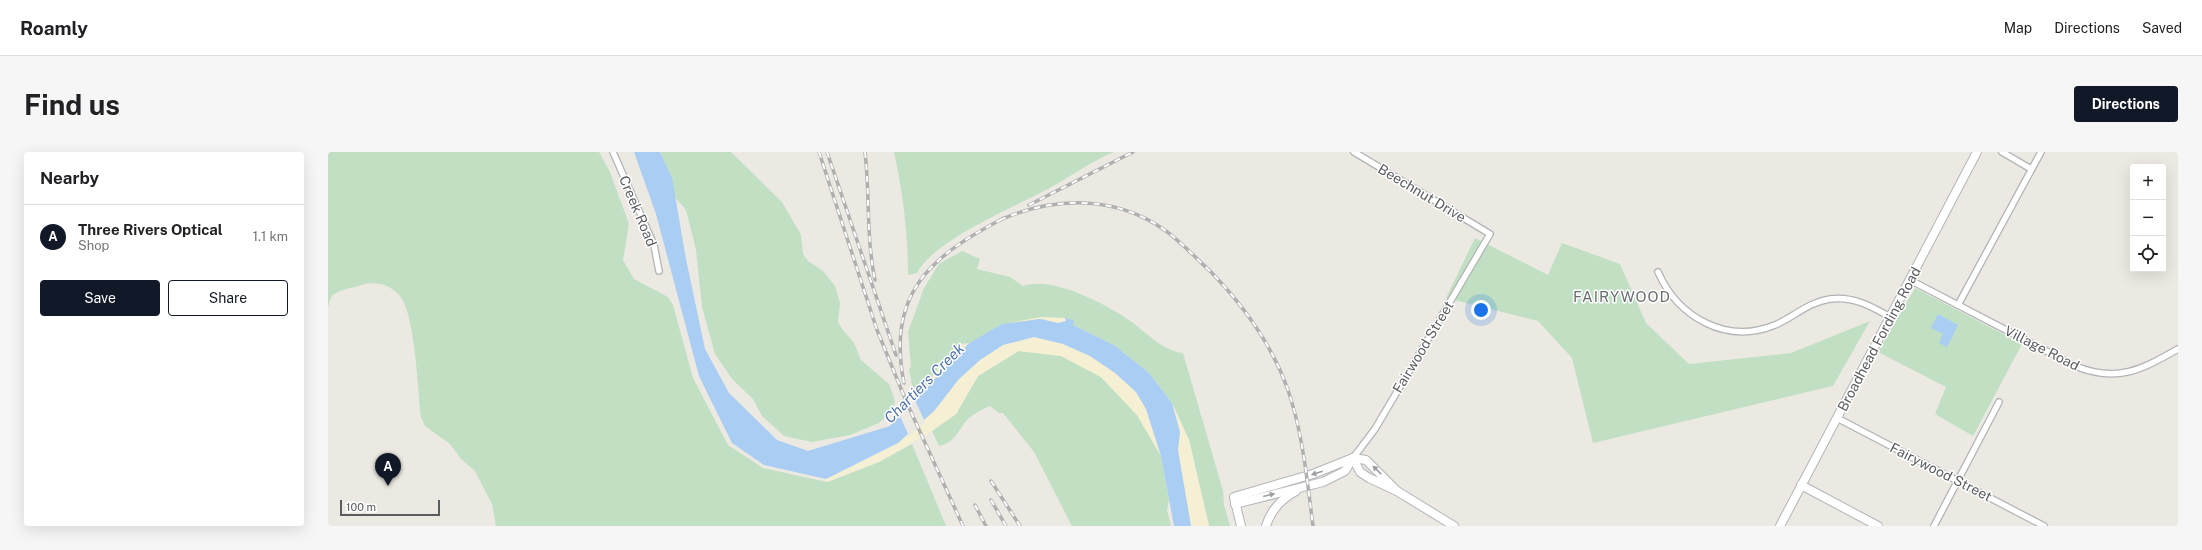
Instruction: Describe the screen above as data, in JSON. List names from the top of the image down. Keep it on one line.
{"streets":{"street":["Beechnut Drive","Creek Road","Broadhead Fording Road","Fairwood Street","Village Road","Fairywood Street"]},"crossings":[["Beechnut Drive","Fairwood Street"],["Broadhead Fording Road","Village Road"],["Broadhead Fording Road","Fairywood Street"]],"districts":["FAIRYWOOD"],"water":["Chartiers Creek"],"scale_bar":"100 m","page":{"header":"Roamly","nav":["Map","Directions","Saved"],"buttons":["Directions",["Save","Share"]],"title":"Find us","heading":"Nearby","map_buttons":["+","−"],"list":[{"mark":"A","name":"Three Rivers Optical","note":"Shop","value":"1.1 km"}],"pins":"A","scale":"100 m"}}
